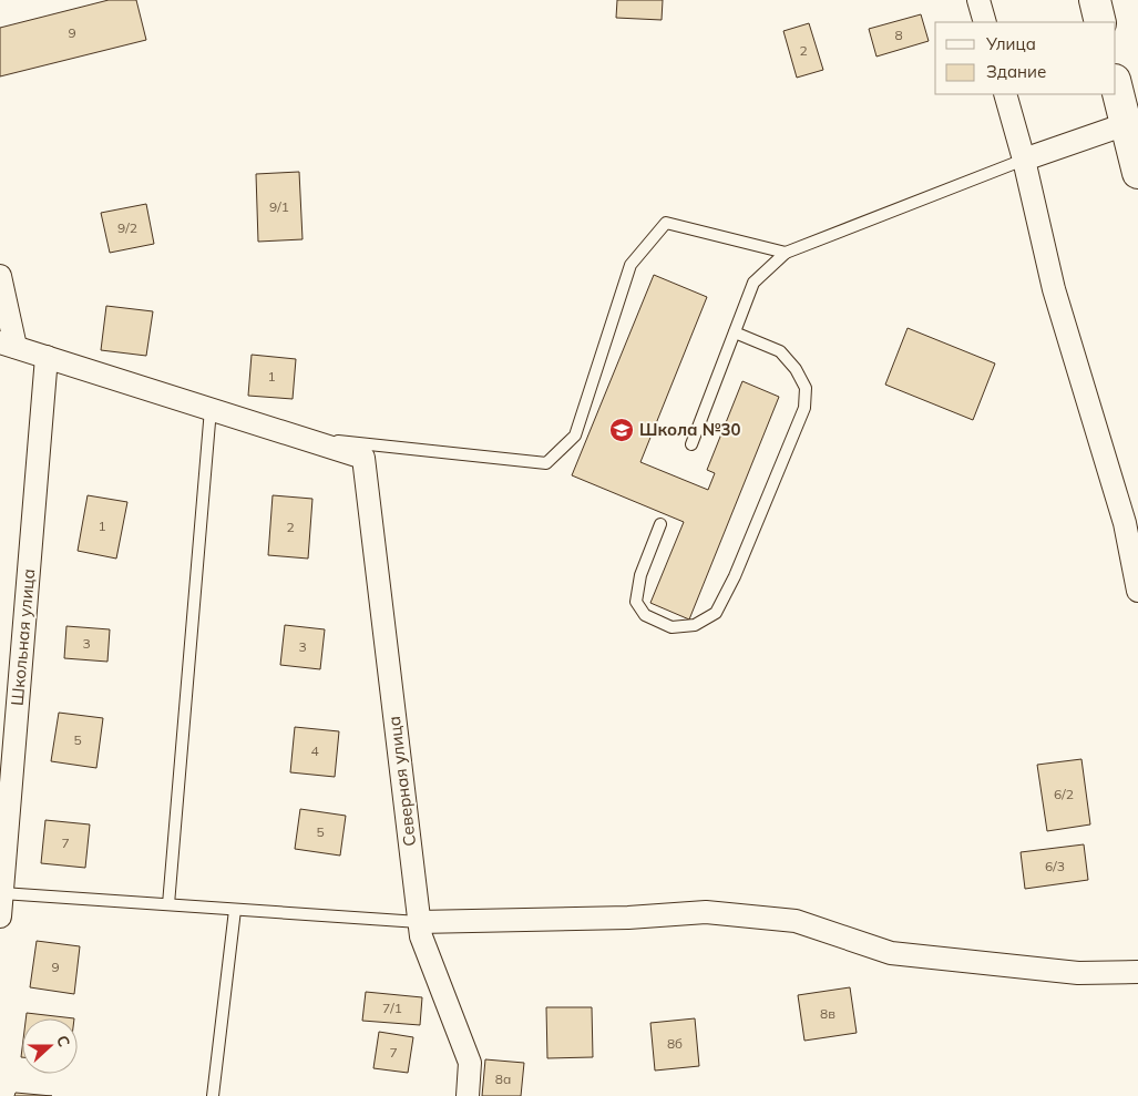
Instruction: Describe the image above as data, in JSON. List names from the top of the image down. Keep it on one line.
{"streets":{"street":["Школьная улица","Северная улица"]},"places":{"school or university":["Школа №30"]},"house_numbers":["9","8","2","9/1","9/2","1","1","2","3","3","5","4","6/2","5","7","6/3","9","7/1","8в","8б","7","8а"],"legend":["Улица","Здание"],"north":"right"}
